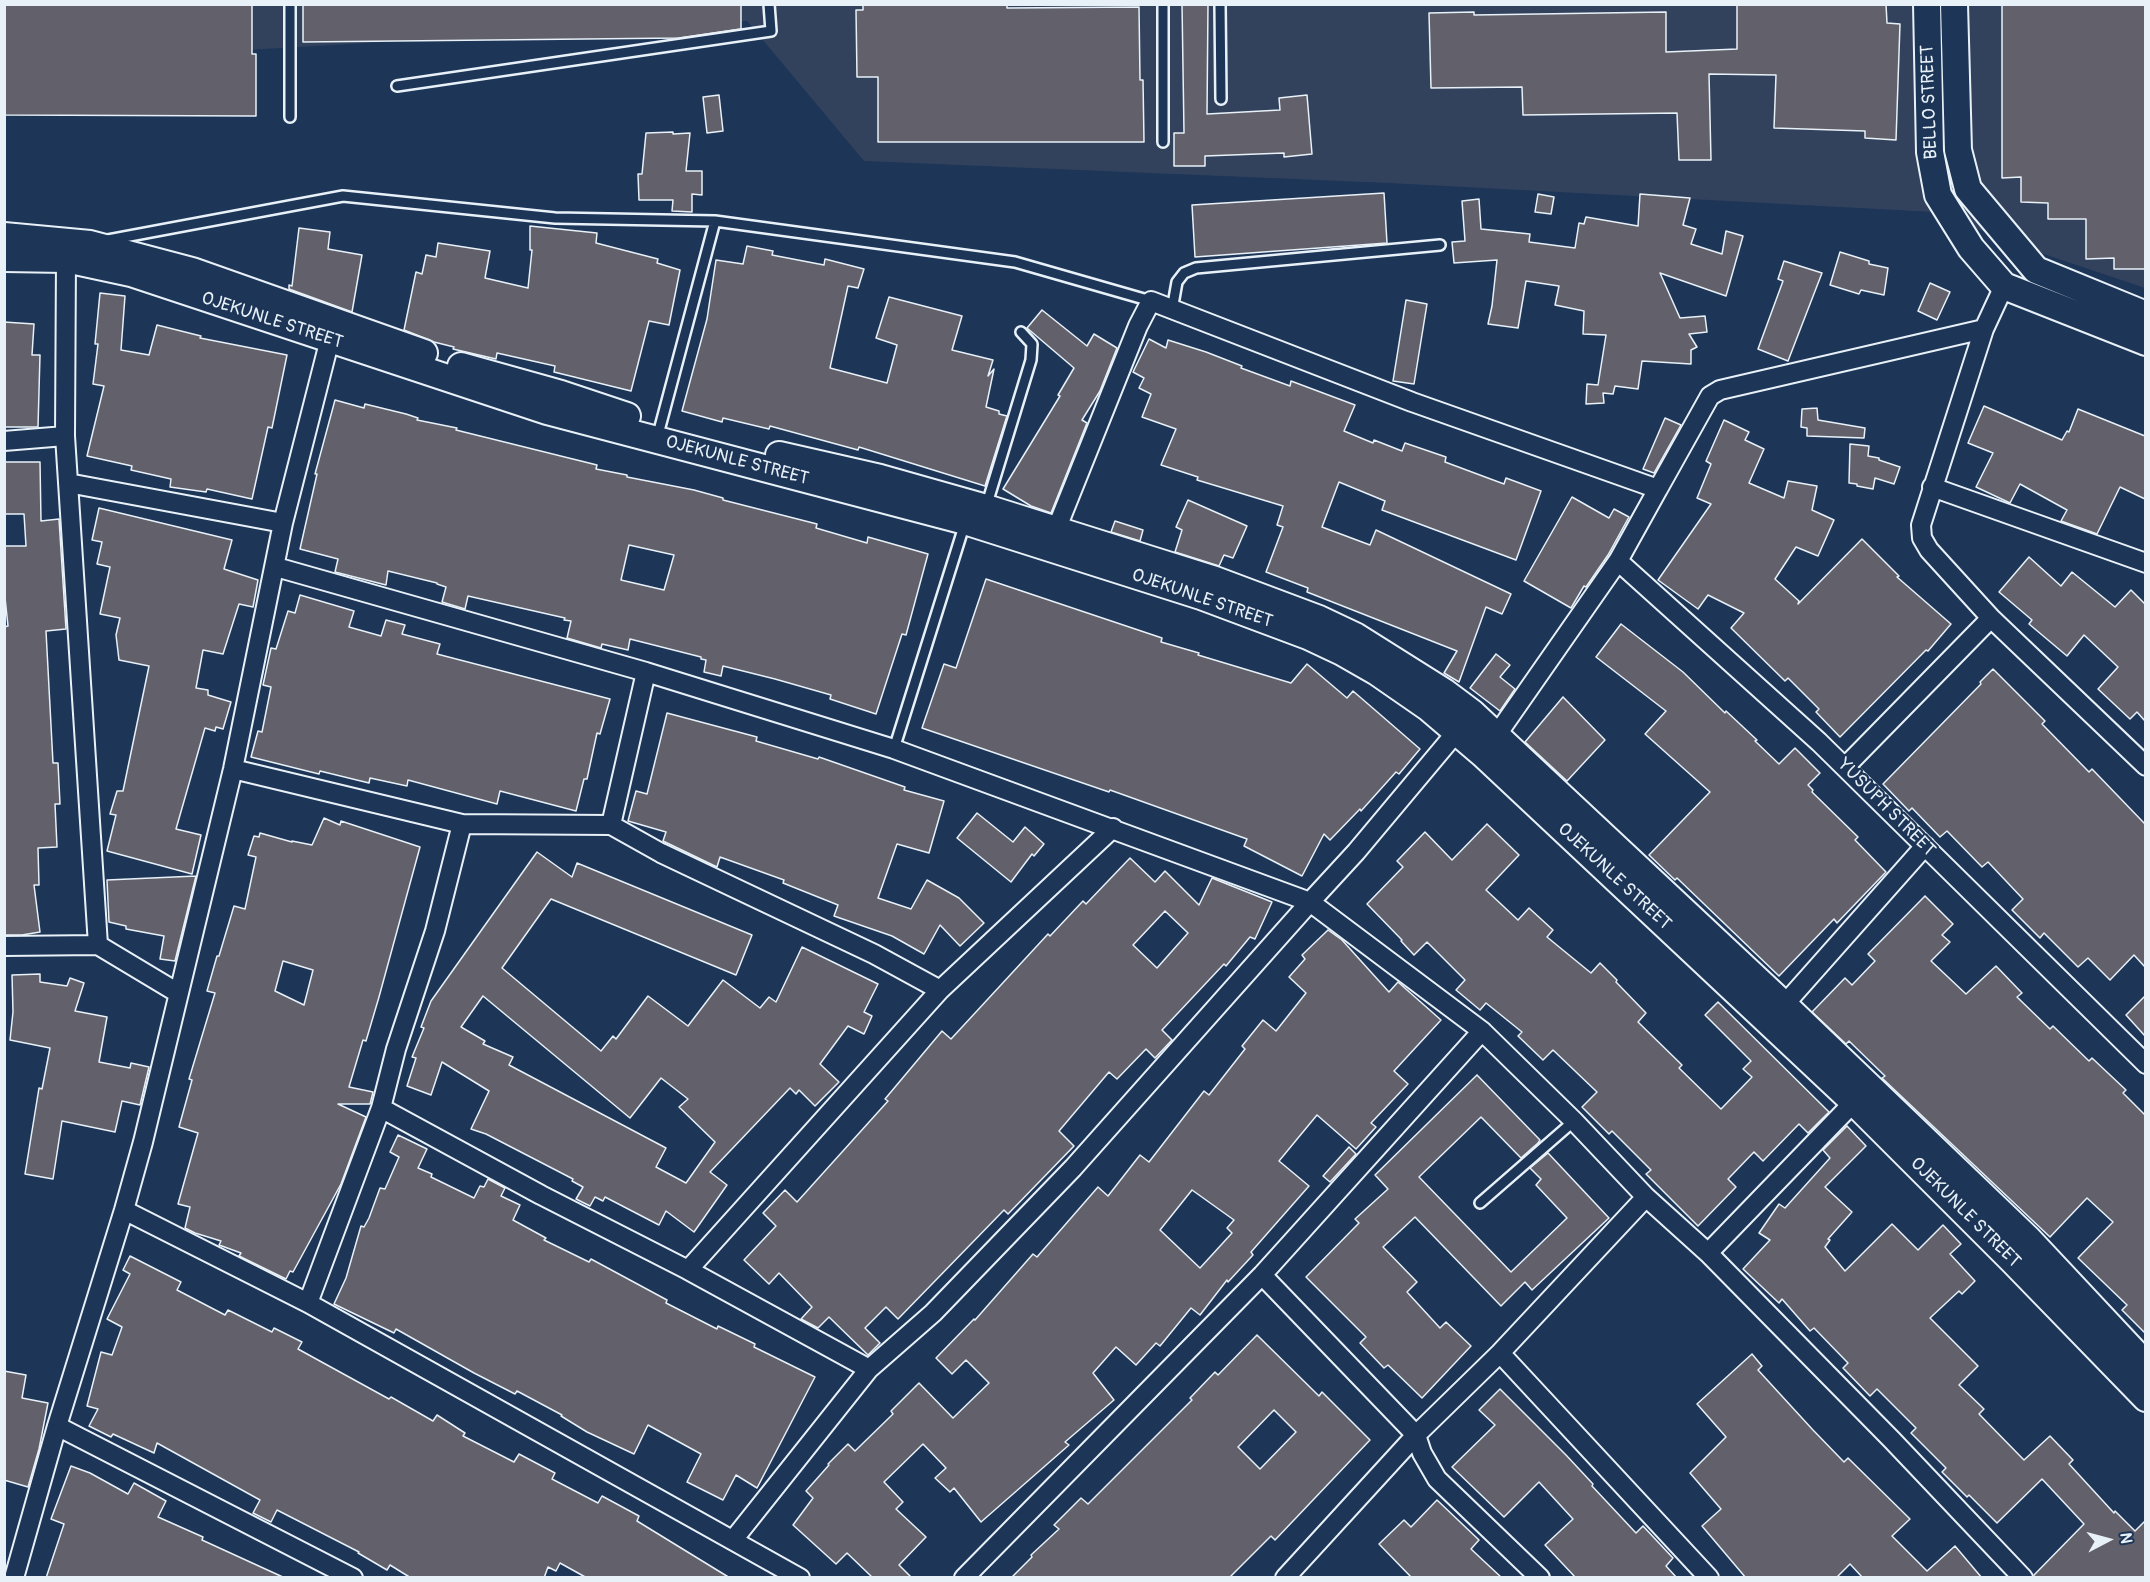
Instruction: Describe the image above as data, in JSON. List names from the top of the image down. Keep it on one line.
{"streets":{"street":["BELLO STREET","OJEKUNLE STREET","YUSUPH STREET"]},"north":"right"}
